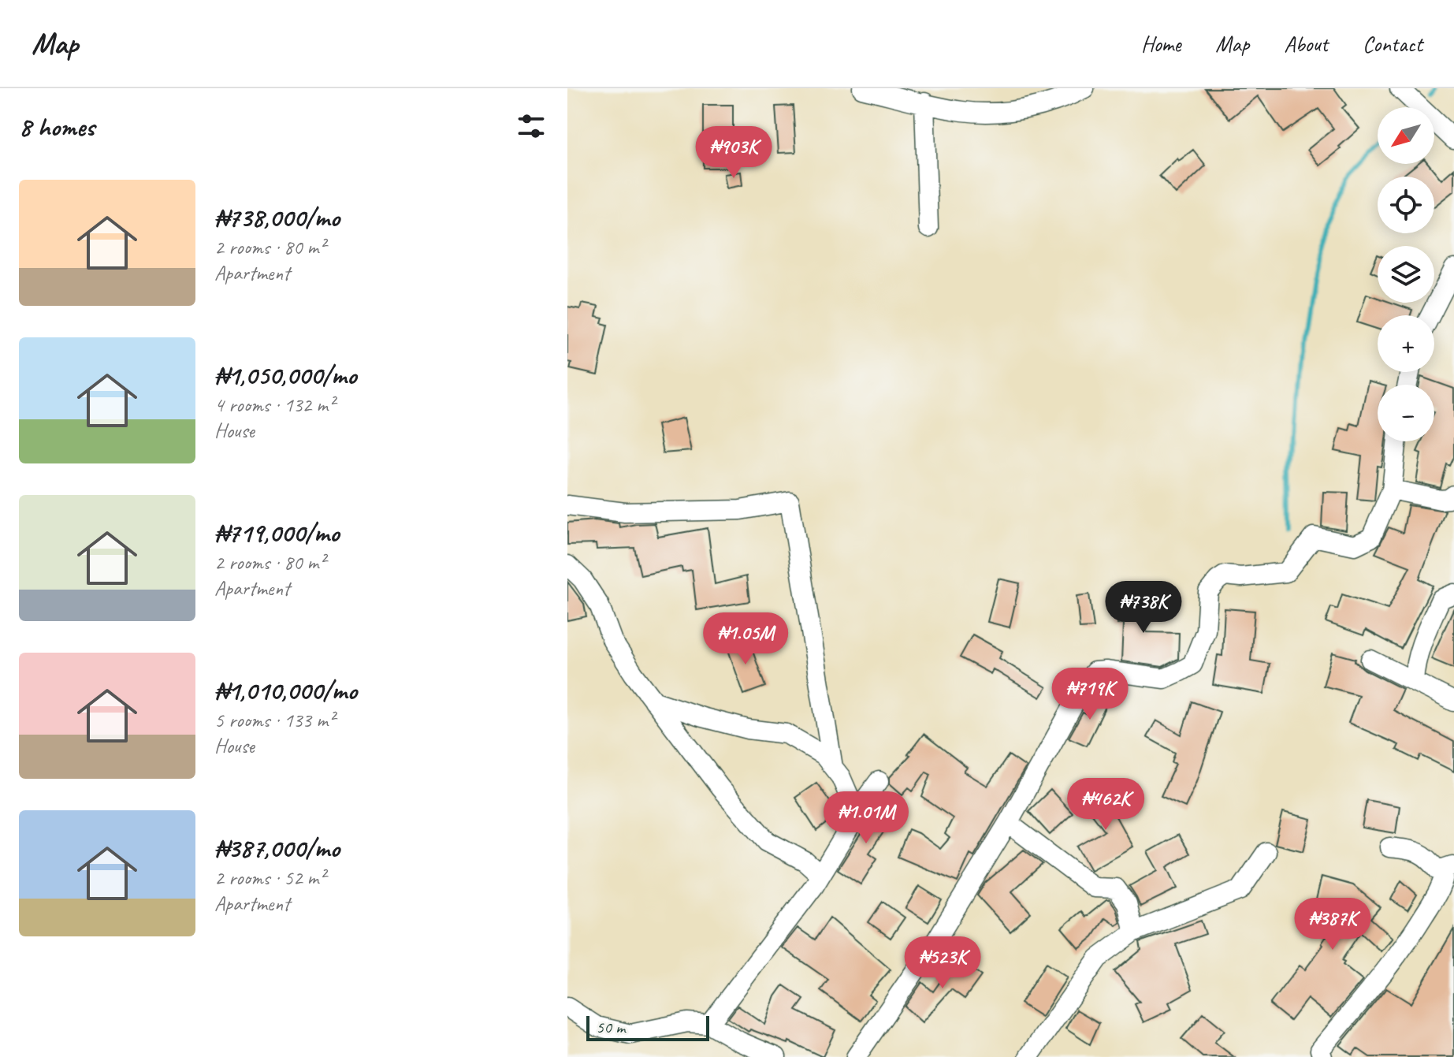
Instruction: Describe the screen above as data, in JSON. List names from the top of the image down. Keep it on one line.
{"scale_bar":"50 m","north":"bottom left","page":{"header":"Map","nav":["Home","Map","About","Contact"],"heading":"8 homes","map_buttons":["+","−"],"price":["₦903K","₦738K","₦1.05M","₦719K","₦462K","₦1.01M","₦387K","₦523K"],"list":[{"name":"₦738,000/mo","note":"2 rooms · 80 m² · Apartment"},{"name":"₦1,050,000/mo","note":"4 rooms · 132 m² · House"},{"name":"₦719,000/mo","note":"2 rooms · 80 m² · Apartment"},{"name":"₦1,010,000/mo","note":"5 rooms · 133 m² · House"},{"name":"₦387,000/mo","note":"2 rooms · 52 m² · Apartment"}],"scale":"50 m"}}
